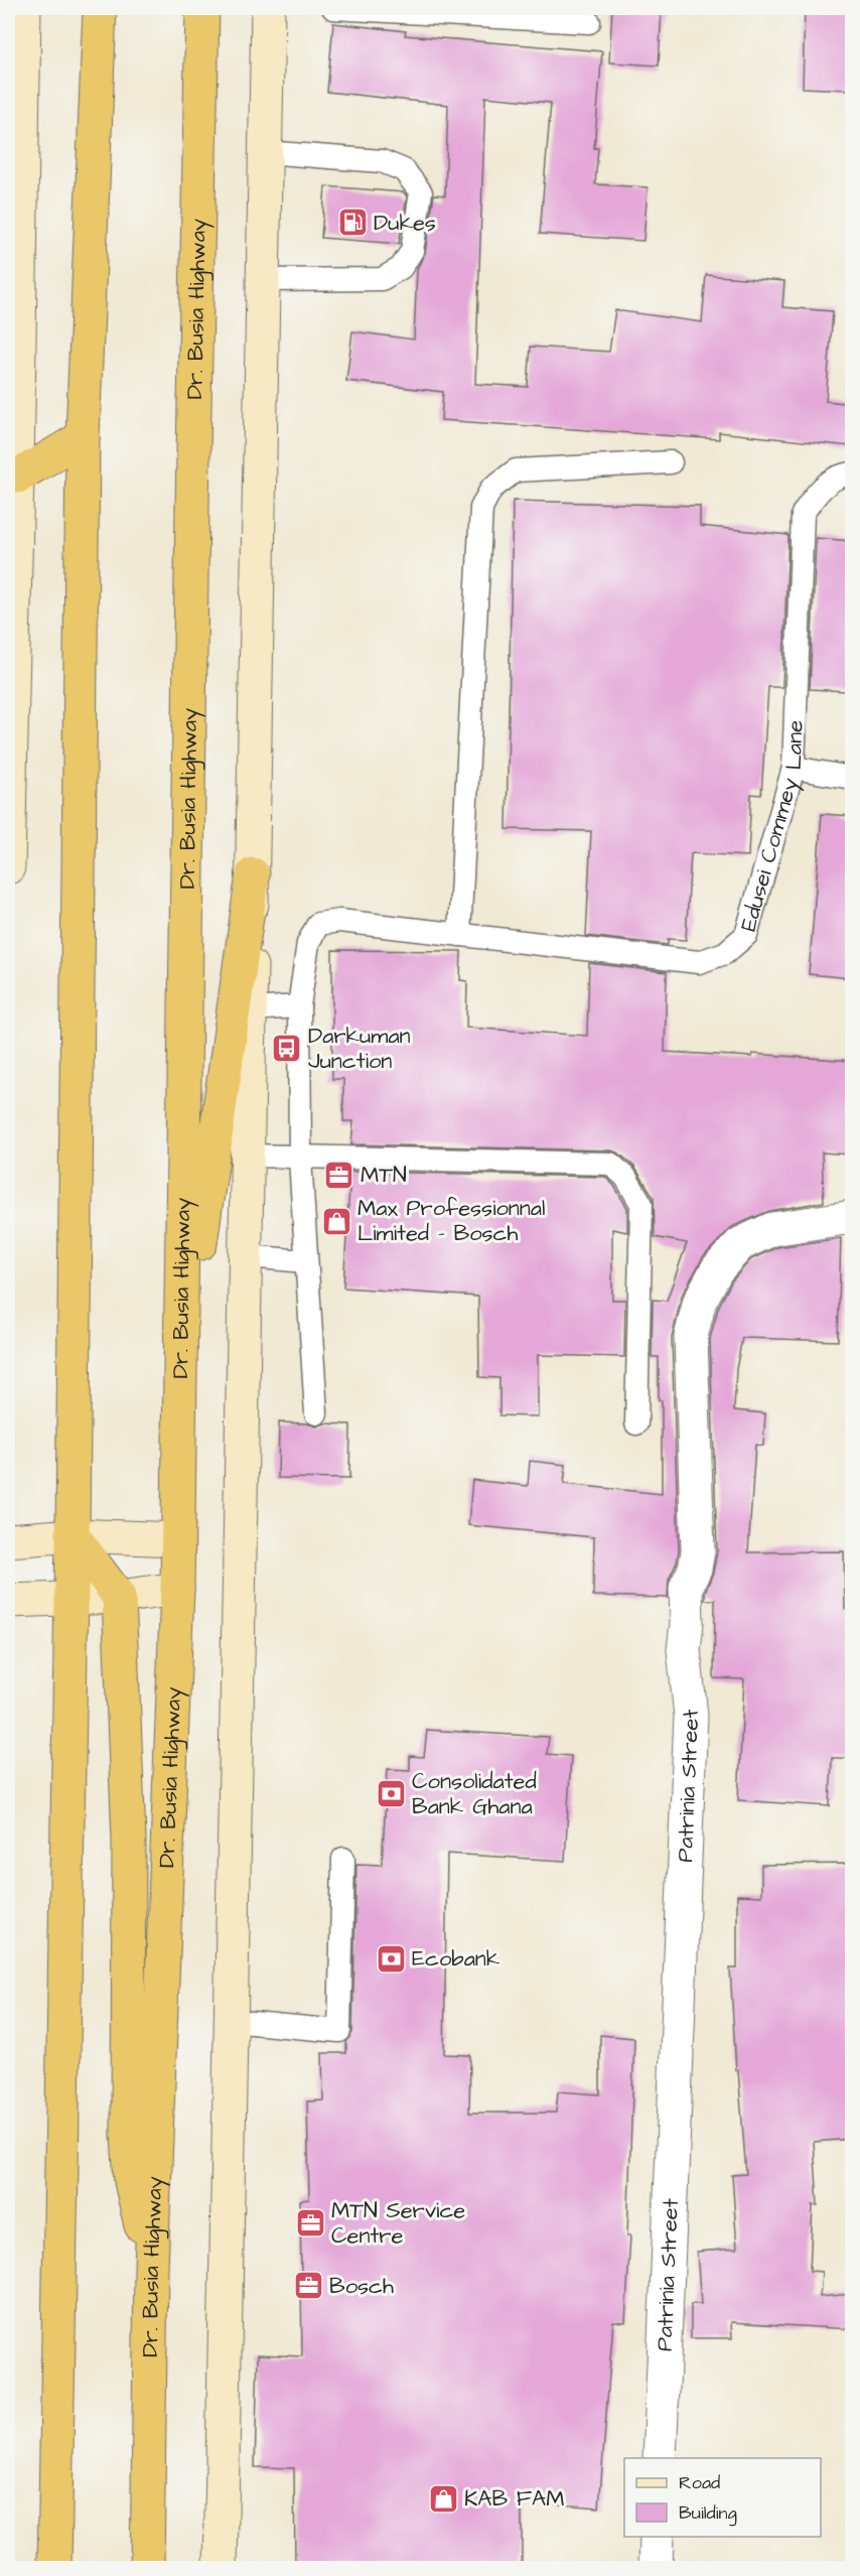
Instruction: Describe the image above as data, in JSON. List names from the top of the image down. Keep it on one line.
{"streets":{"highway":["Dr. Busia Highway"],"street":["Patrinia Street"],"lane":["Edusei Commey Lane"]},"places":{"fuel station":["Dukes"],"bus stop":["Darkuman Junction"],"office":["MTN","MTN Service Centre","Bosch"],"shop":["Max Professionnal Limited - Bosch","KAB FAM"],"bank":["Consolidated Bank Ghana","Ecobank"]},"legend":["Road","Building"]}
